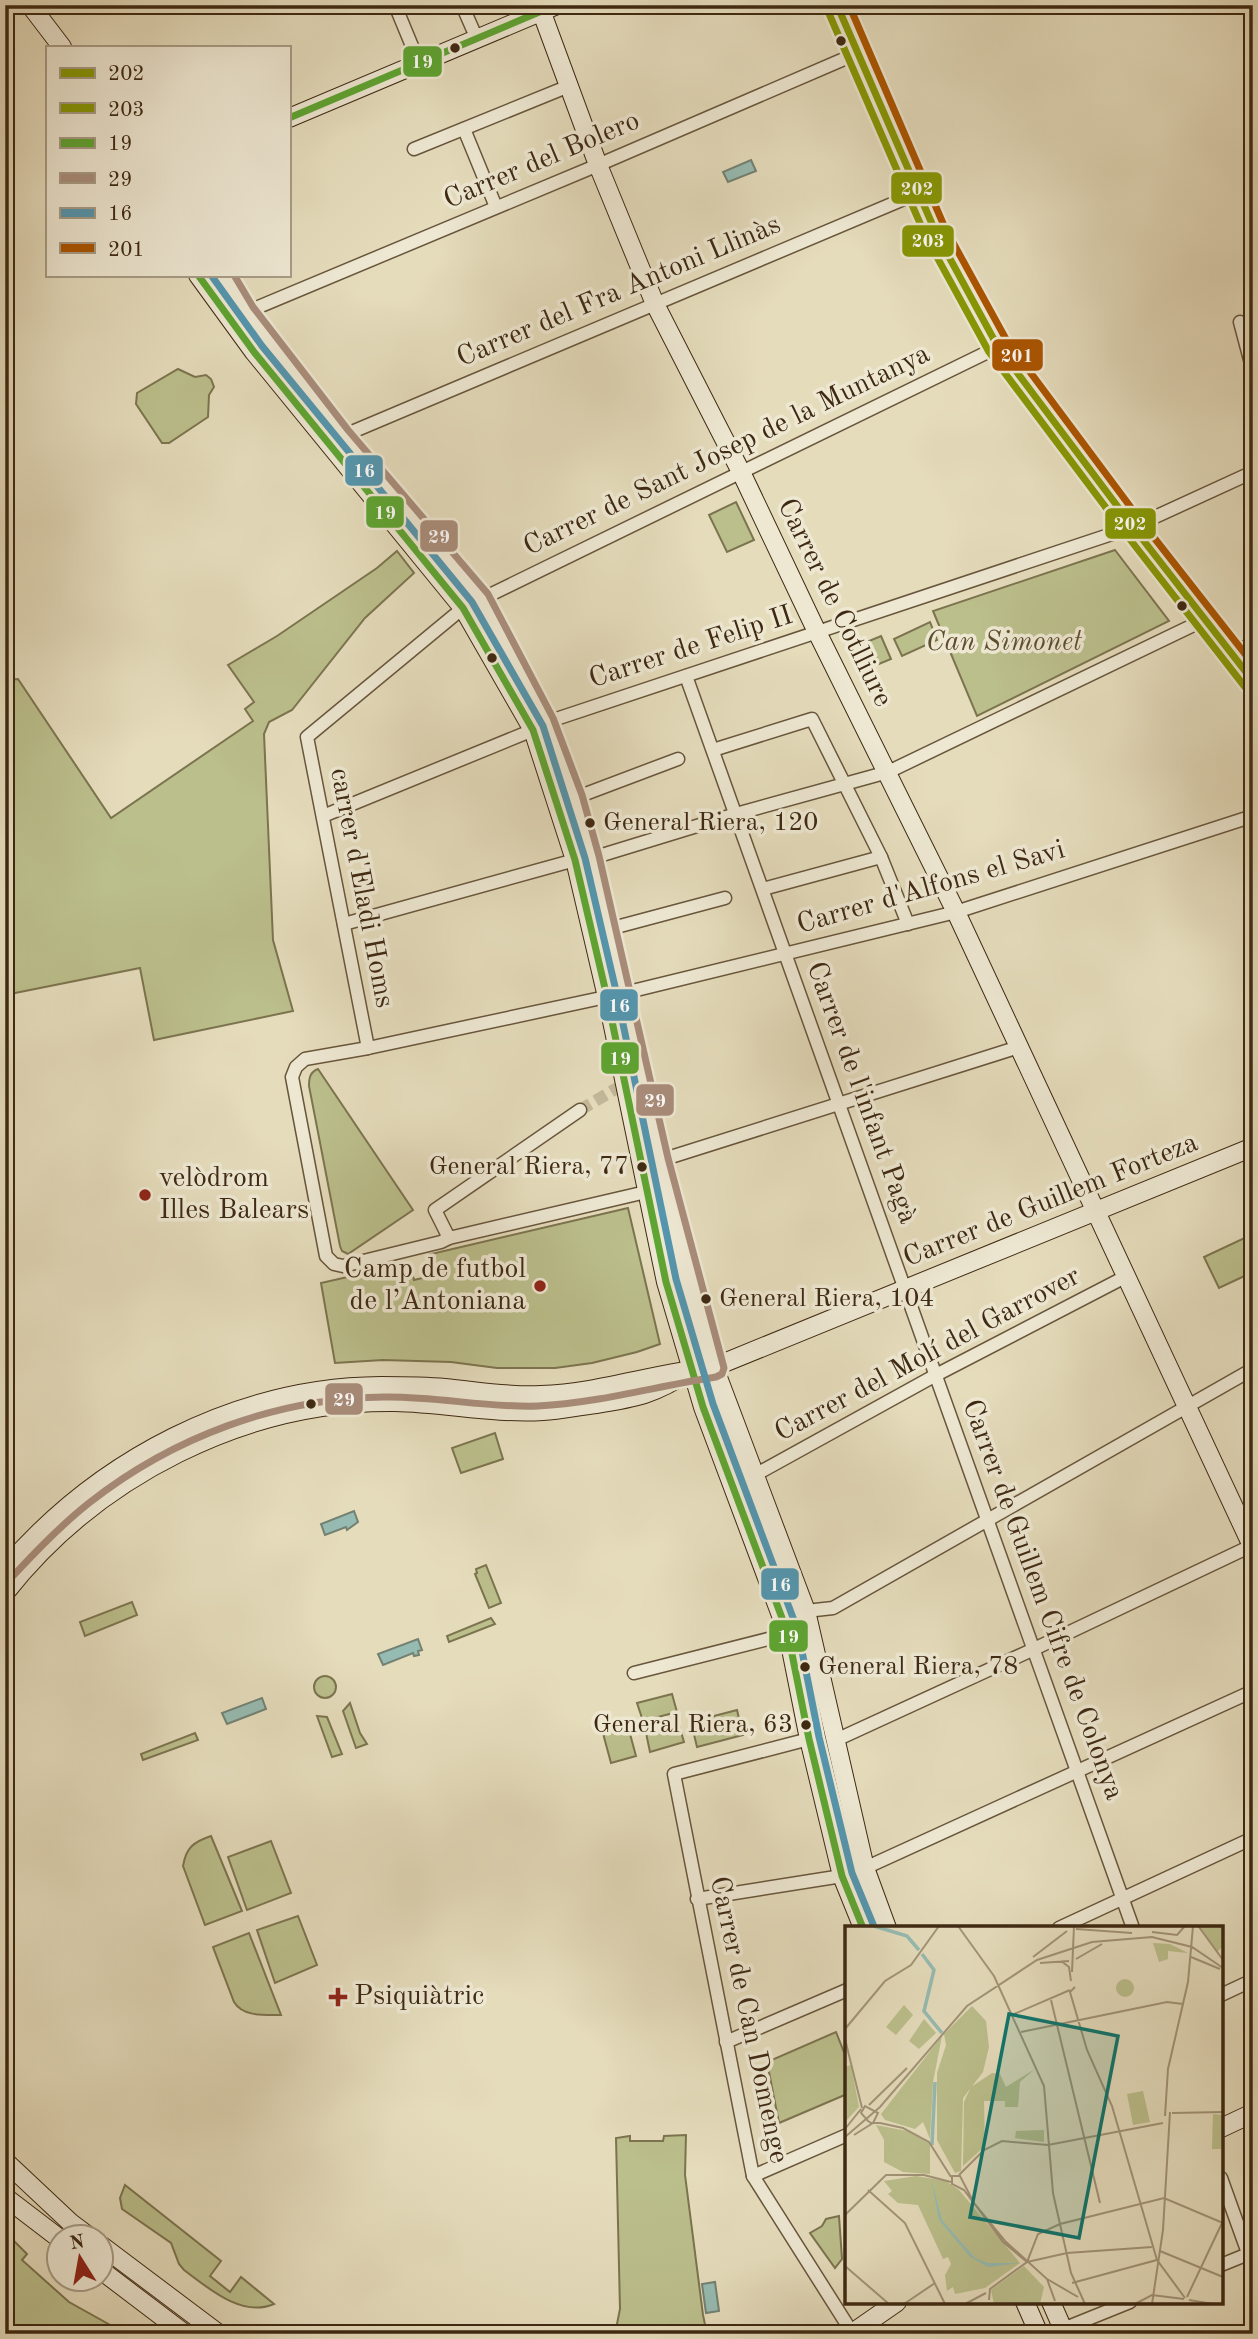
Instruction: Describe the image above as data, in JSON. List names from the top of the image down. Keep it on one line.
{"streets":{"main road":["Carrer de Cotlliure","Carrer de Guillem Forteza"],"street":["Carrer del Bolero","Carrer del Fra Antoni Llinàs","Carrer de Sant Josep de la Muntanya","Carrer de Felip II","carrer d'Eladi Homs","Carrer d'Alfons el Savi","Carrer de l'infant Pagà","Carrer del Molí del Garrover","Carrer de Guillem Cifre de Colonya","Carrer de Can Domenge"]},"crossings":[["Carrer del Bolero","Carrer de Cotlliure"],["Carrer del Fra Antoni Llinàs","Carrer de Cotlliure"],["Carrer de Sant Josep de la Muntanya","Carrer de Cotlliure"],["Carrer de Sant Josep de la Muntanya","carrer d'Eladi Homs"],["Carrer de Cotlliure","Carrer de Felip II"],["Carrer de Cotlliure","Carrer d'Alfons el Savi"],["Carrer de Cotlliure","Carrer de Guillem Forteza"],["Carrer de Cotlliure","Carrer del Molí del Garrover"],["Carrer de Felip II","carrer d'Eladi Homs"],["Carrer de Felip II","Carrer de l'infant Pagà"],["carrer d'Eladi Homs","Carrer d'Alfons el Savi"],["Carrer d'Alfons el Savi","Carrer de l'infant Pagà"],["Carrer de l'infant Pagà","Carrer de Guillem Forteza"],["Carrer de l'infant Pagà","Carrer de Guillem Cifre de Colonya"],["Carrer de Guillem Forteza","Carrer de Guillem Cifre de Colonya"],["Carrer del Molí del Garrover","Carrer de Guillem Cifre de Colonya"]],"parks":["Can Simonet"],"places":{"other":["General Riera, 120","General Riera, 77","velòdrom Illes Balears","Camp de futbol de l’Antoniana","General Riera, 104","General Riera, 78","General Riera, 63"],"health":["Psiquiàtric"]},"lines":["transit line 202","transit line 19","transit line 201","transit line 203","transit line 29","transit line 16"],"legend":["202","203","19","29","16","201"],"north":"top"}
